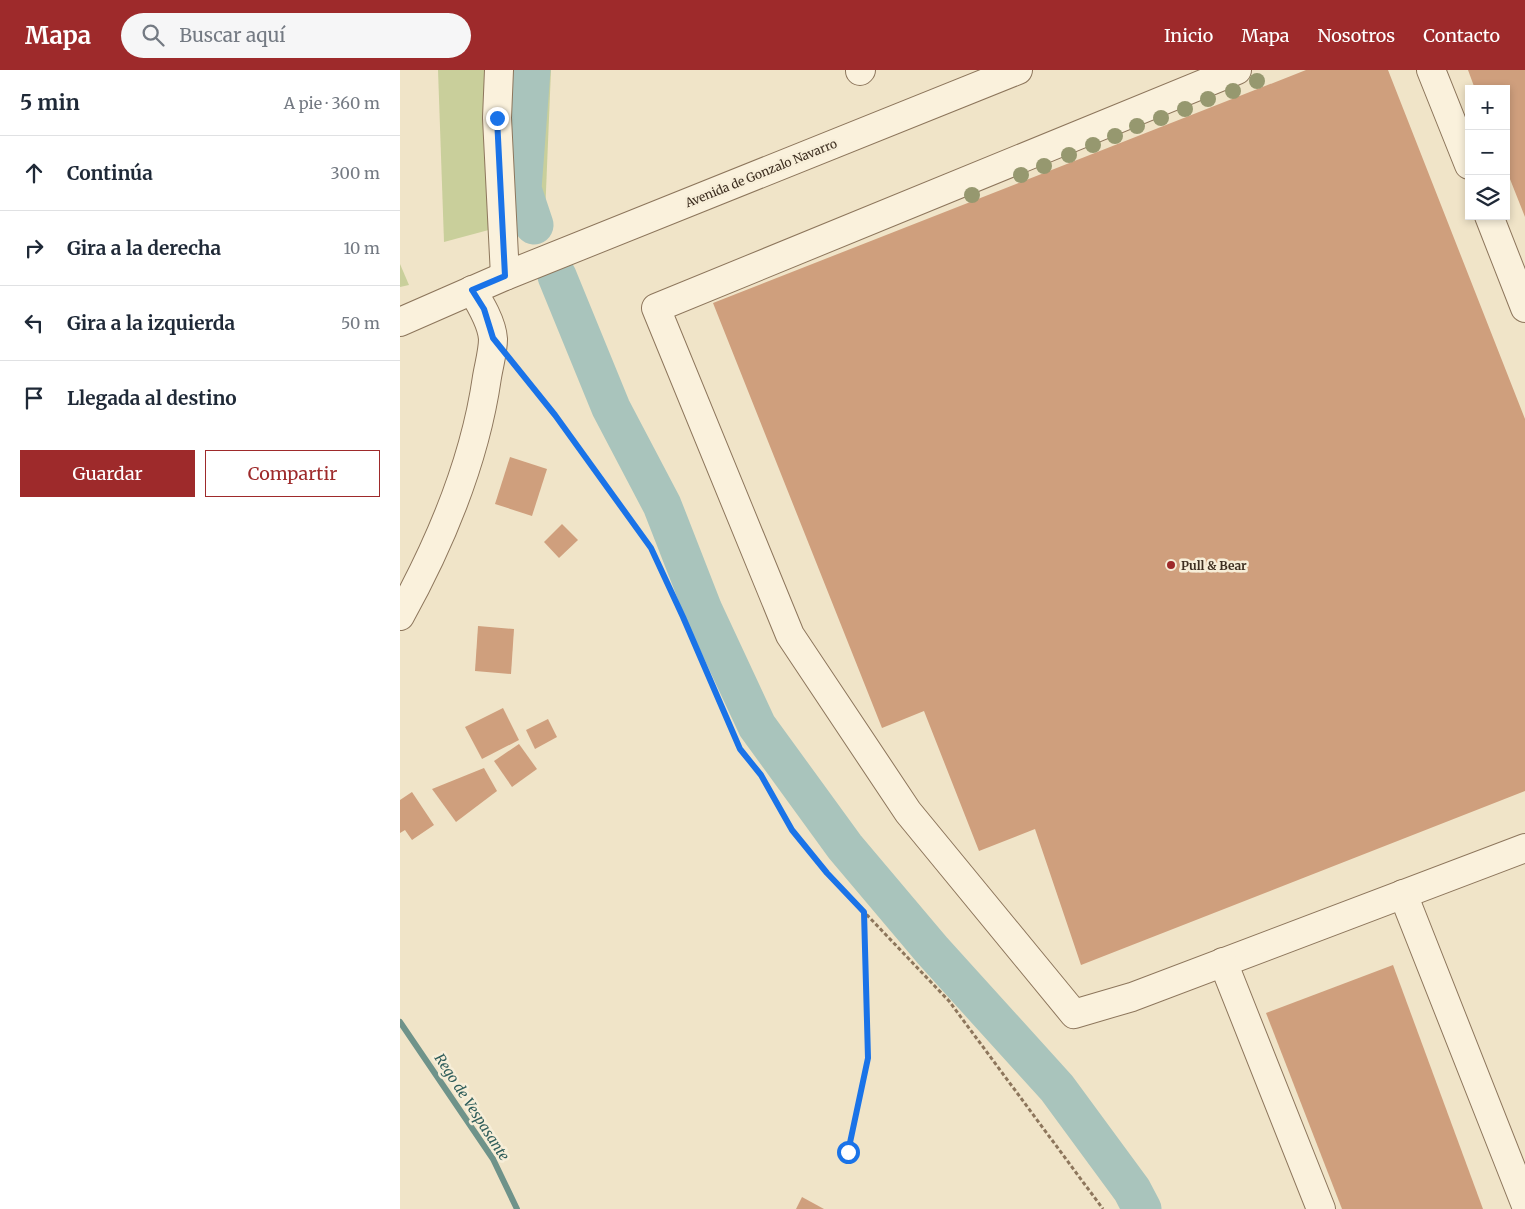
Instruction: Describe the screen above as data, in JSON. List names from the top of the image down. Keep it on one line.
{"streets":{"street":["Avenida de Gonzalo Navarro"]},"water":["Rego de Vespasante"],"places":["Pull & Bear"],"page":{"header":"Mapa","search":"Buscar aquí","nav":["Inicio","Mapa","Nosotros","Contacto"],"heading":["5 min","A pie · 360 m"],"map_buttons":["+","−"],"list":[["Continúa","300 m"],["Gira a la derecha","10 m"],["Gira a la izquierda","50 m"],"Llegada al destino"],"buttons":["Guardar","Compartir"]}}
